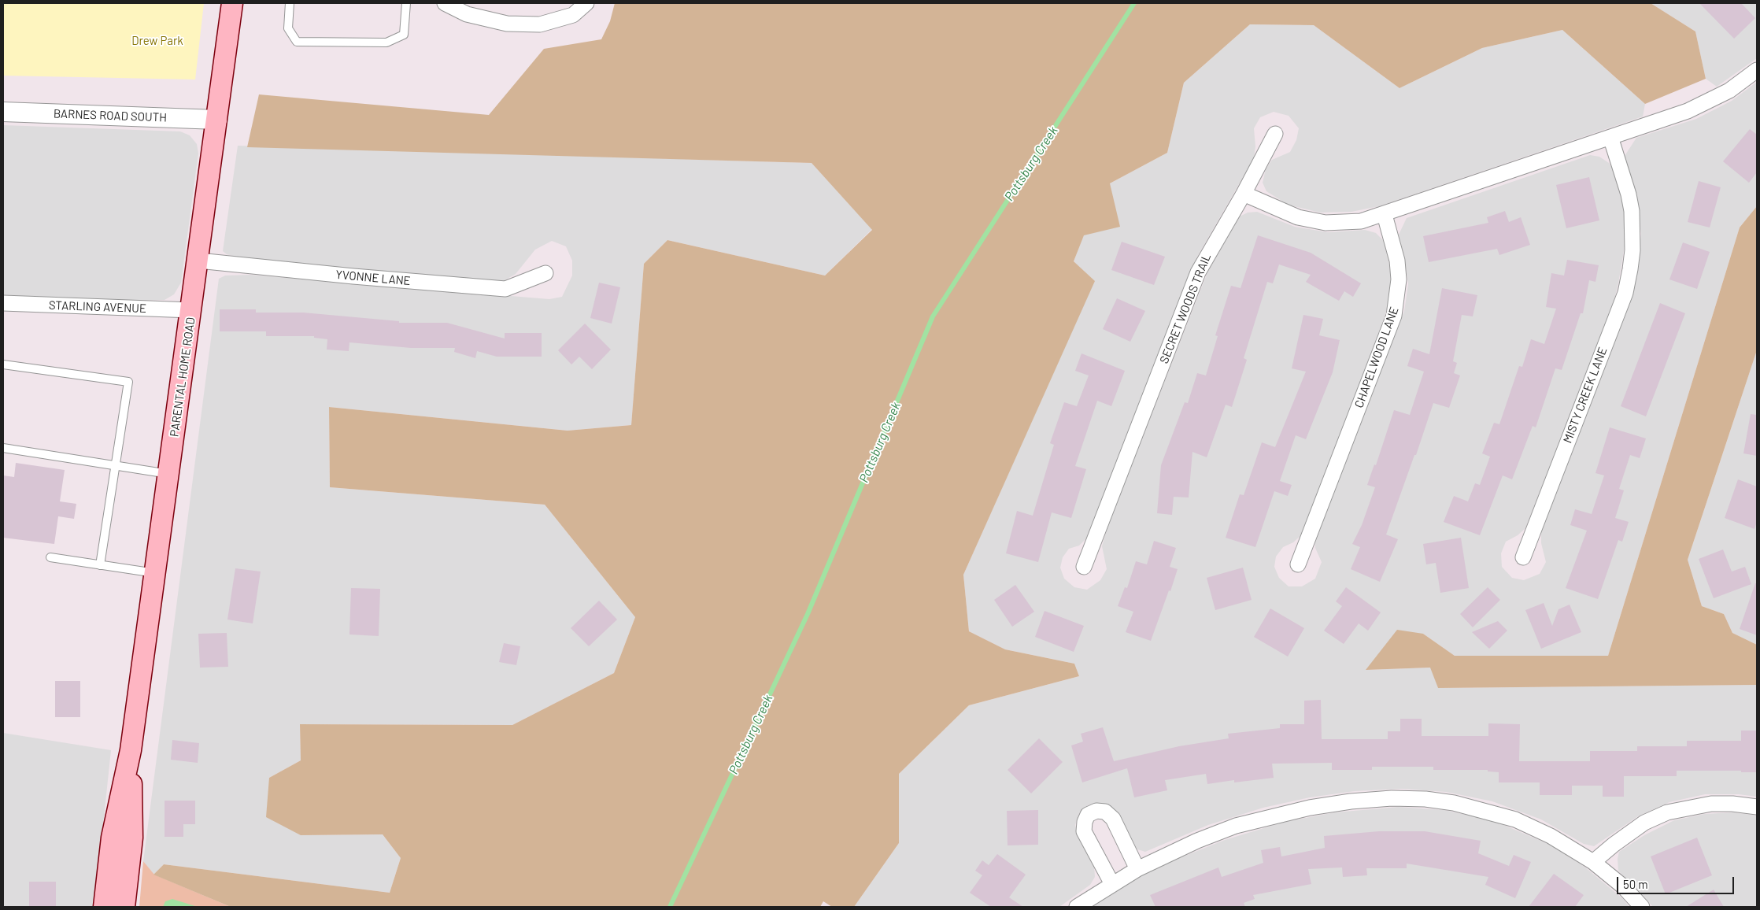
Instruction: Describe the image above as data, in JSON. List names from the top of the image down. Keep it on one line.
{"streets":{"main road":["PARENTAL HOME ROAD"],"street":["BARNES ROAD SOUTH","YVONNE LANE","STARLING AVENUE","SECRET WOODS TRAIL","CHAPELWOOD LANE","MISTY CREEK LANE"]},"crossings":[["BARNES ROAD SOUTH","PARENTAL HOME ROAD"],["YVONNE LANE","PARENTAL HOME ROAD"],["STARLING AVENUE","PARENTAL HOME ROAD"]],"water":["Pottsburg Creek"],"parks":["Drew Park"],"scale_bar":"50 m"}
